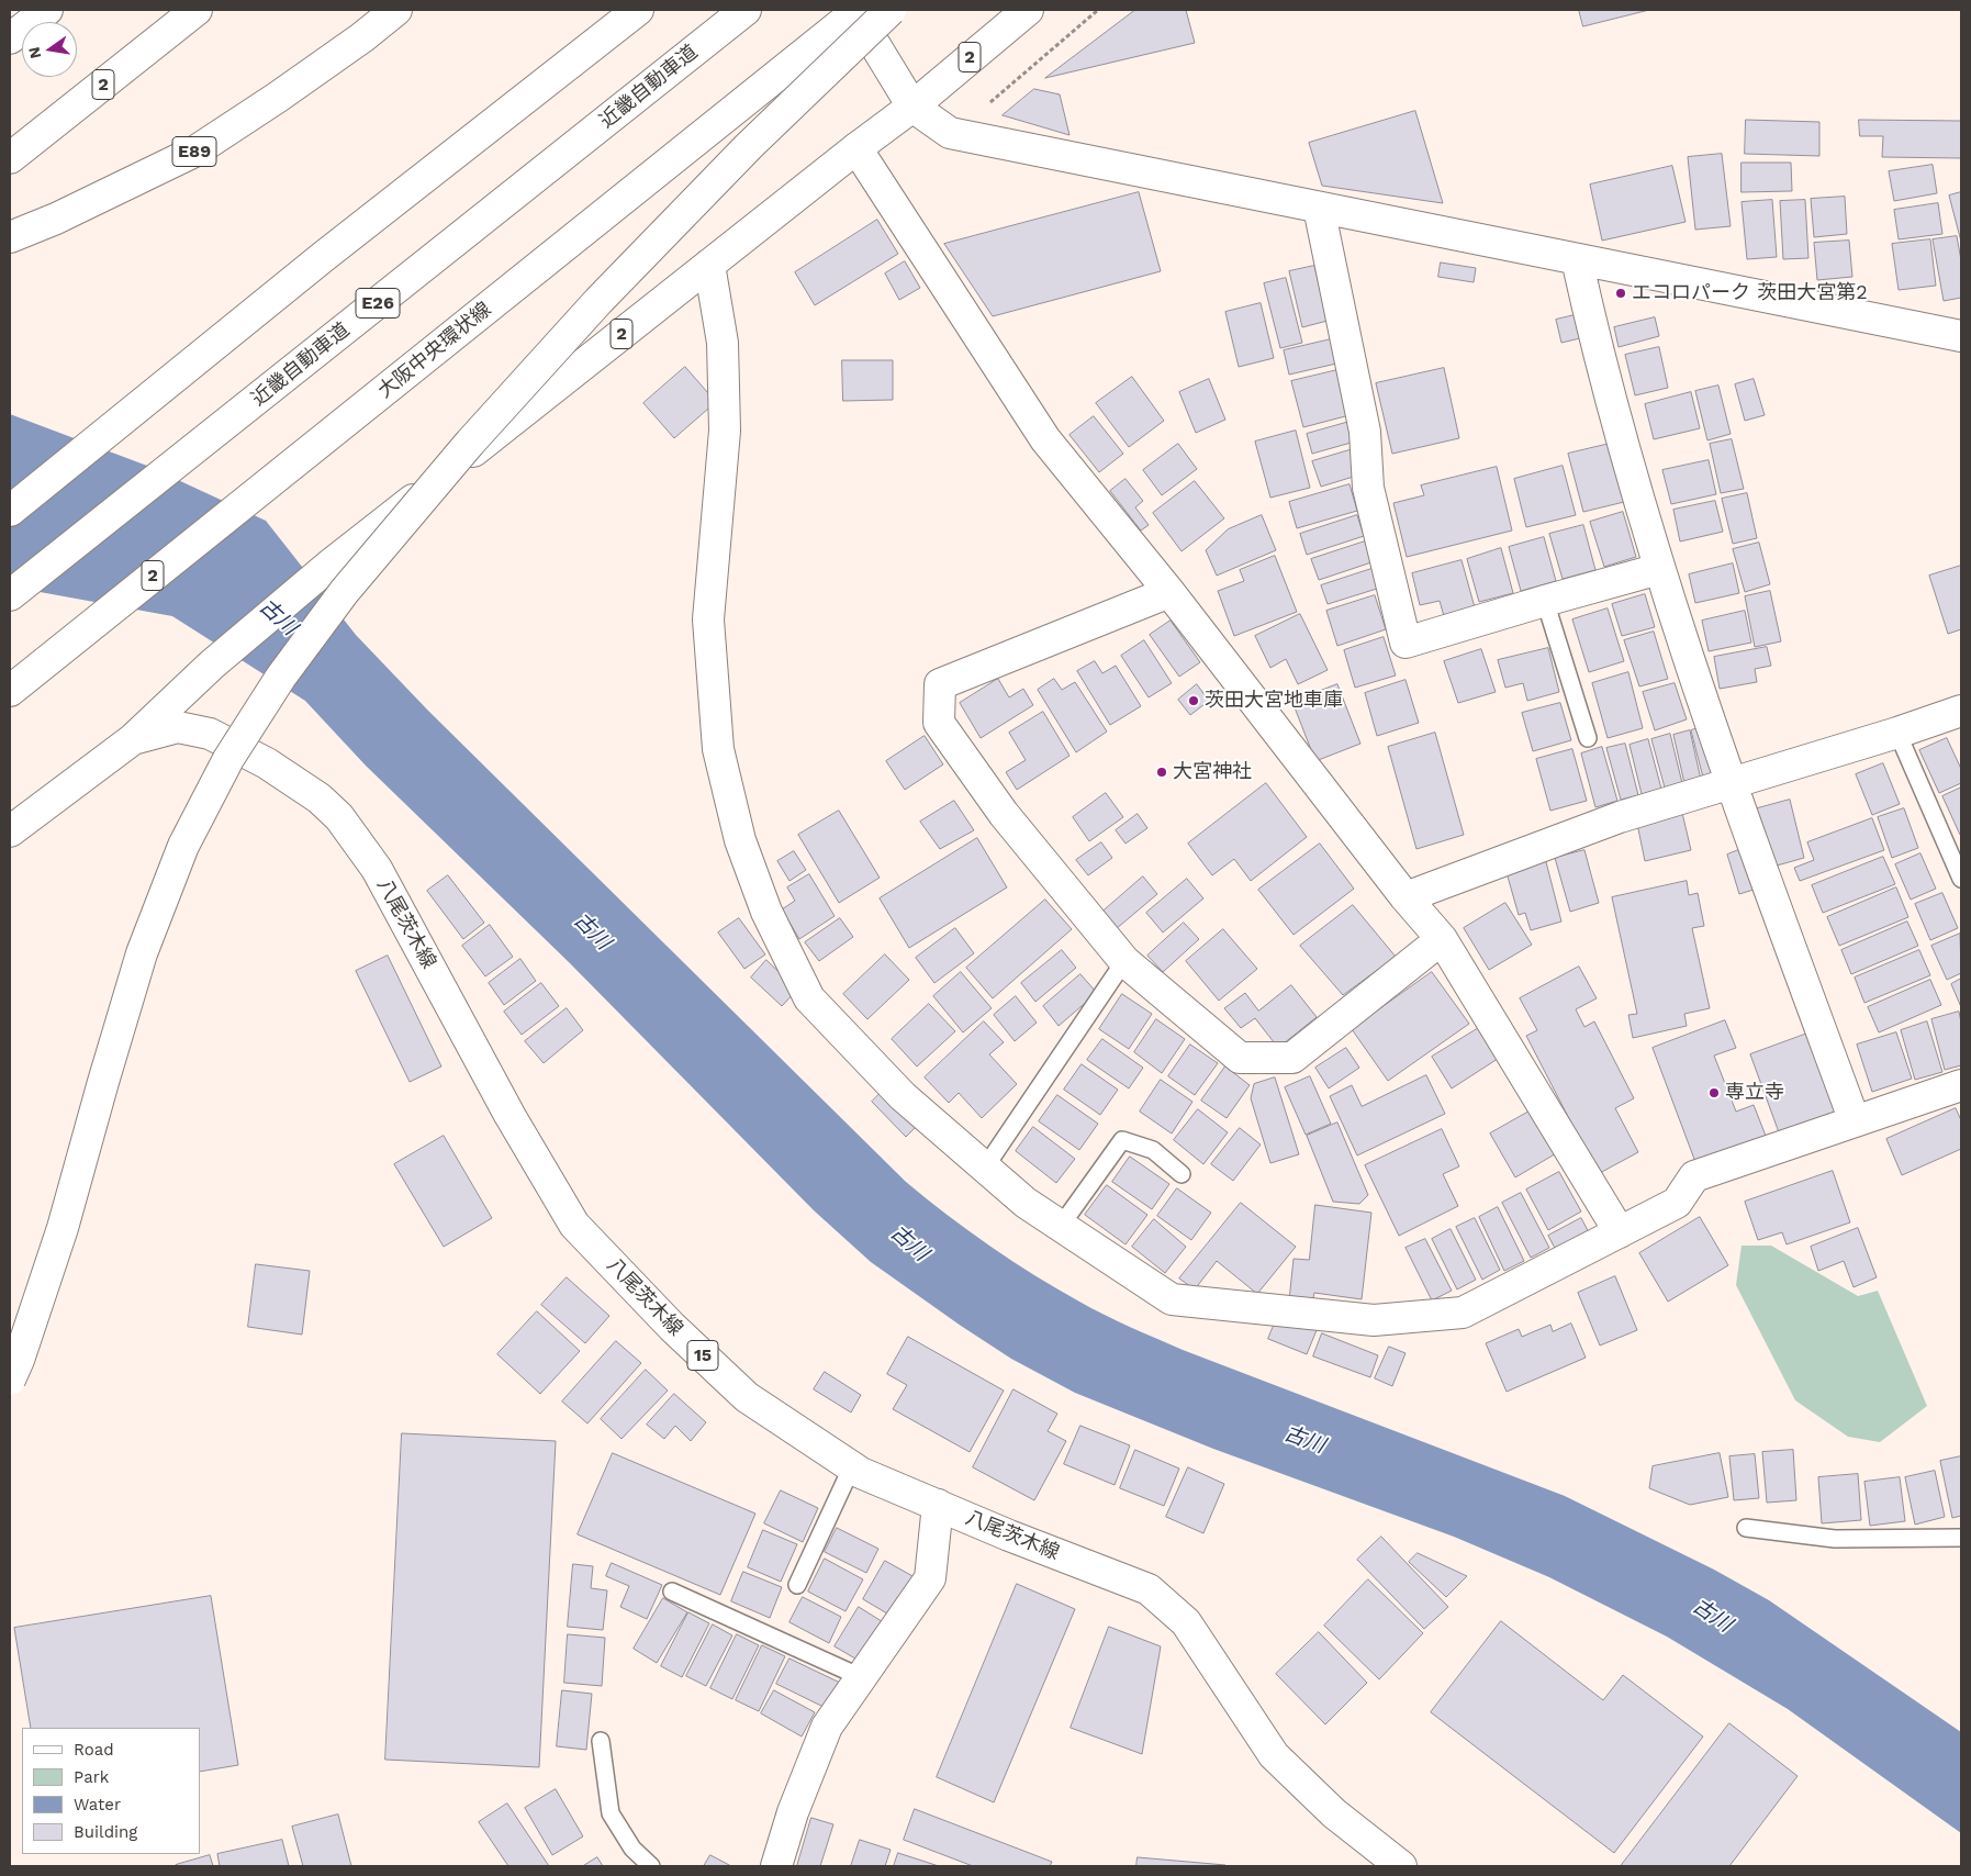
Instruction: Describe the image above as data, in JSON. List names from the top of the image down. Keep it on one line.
{"streets":{"main road":["2","近畿自動車道","E89","E26","大阪中央環状線","八尾茨木線","15"]},"crossings":[["2","八尾茨木線"]],"water":["古川"],"places":["エコロパーク 茨田大宮第2","茨田大宮地車庫","大宮神社","専立寺"],"legend":["Road","Park","Water","Building"],"north":"left"}
